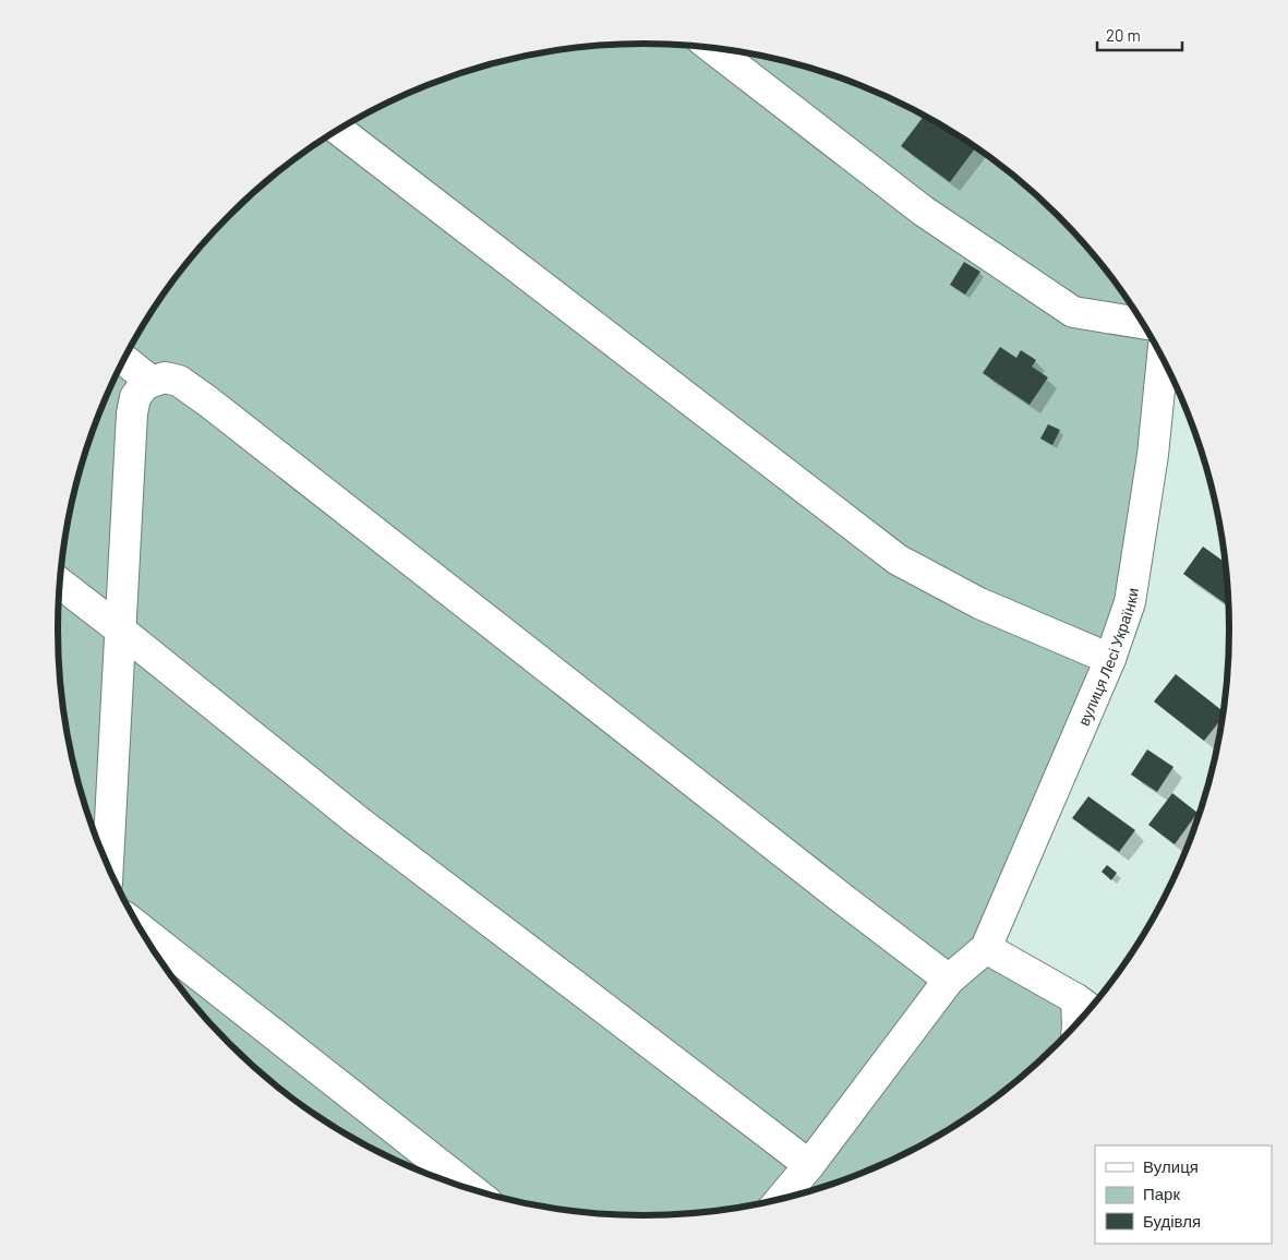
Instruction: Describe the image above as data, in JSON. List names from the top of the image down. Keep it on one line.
{"streets":{"street":["вулиця Лесі Українки"]},"legend":["Вулиця","Парк","Будівля"],"scale_bar":"20 m"}
